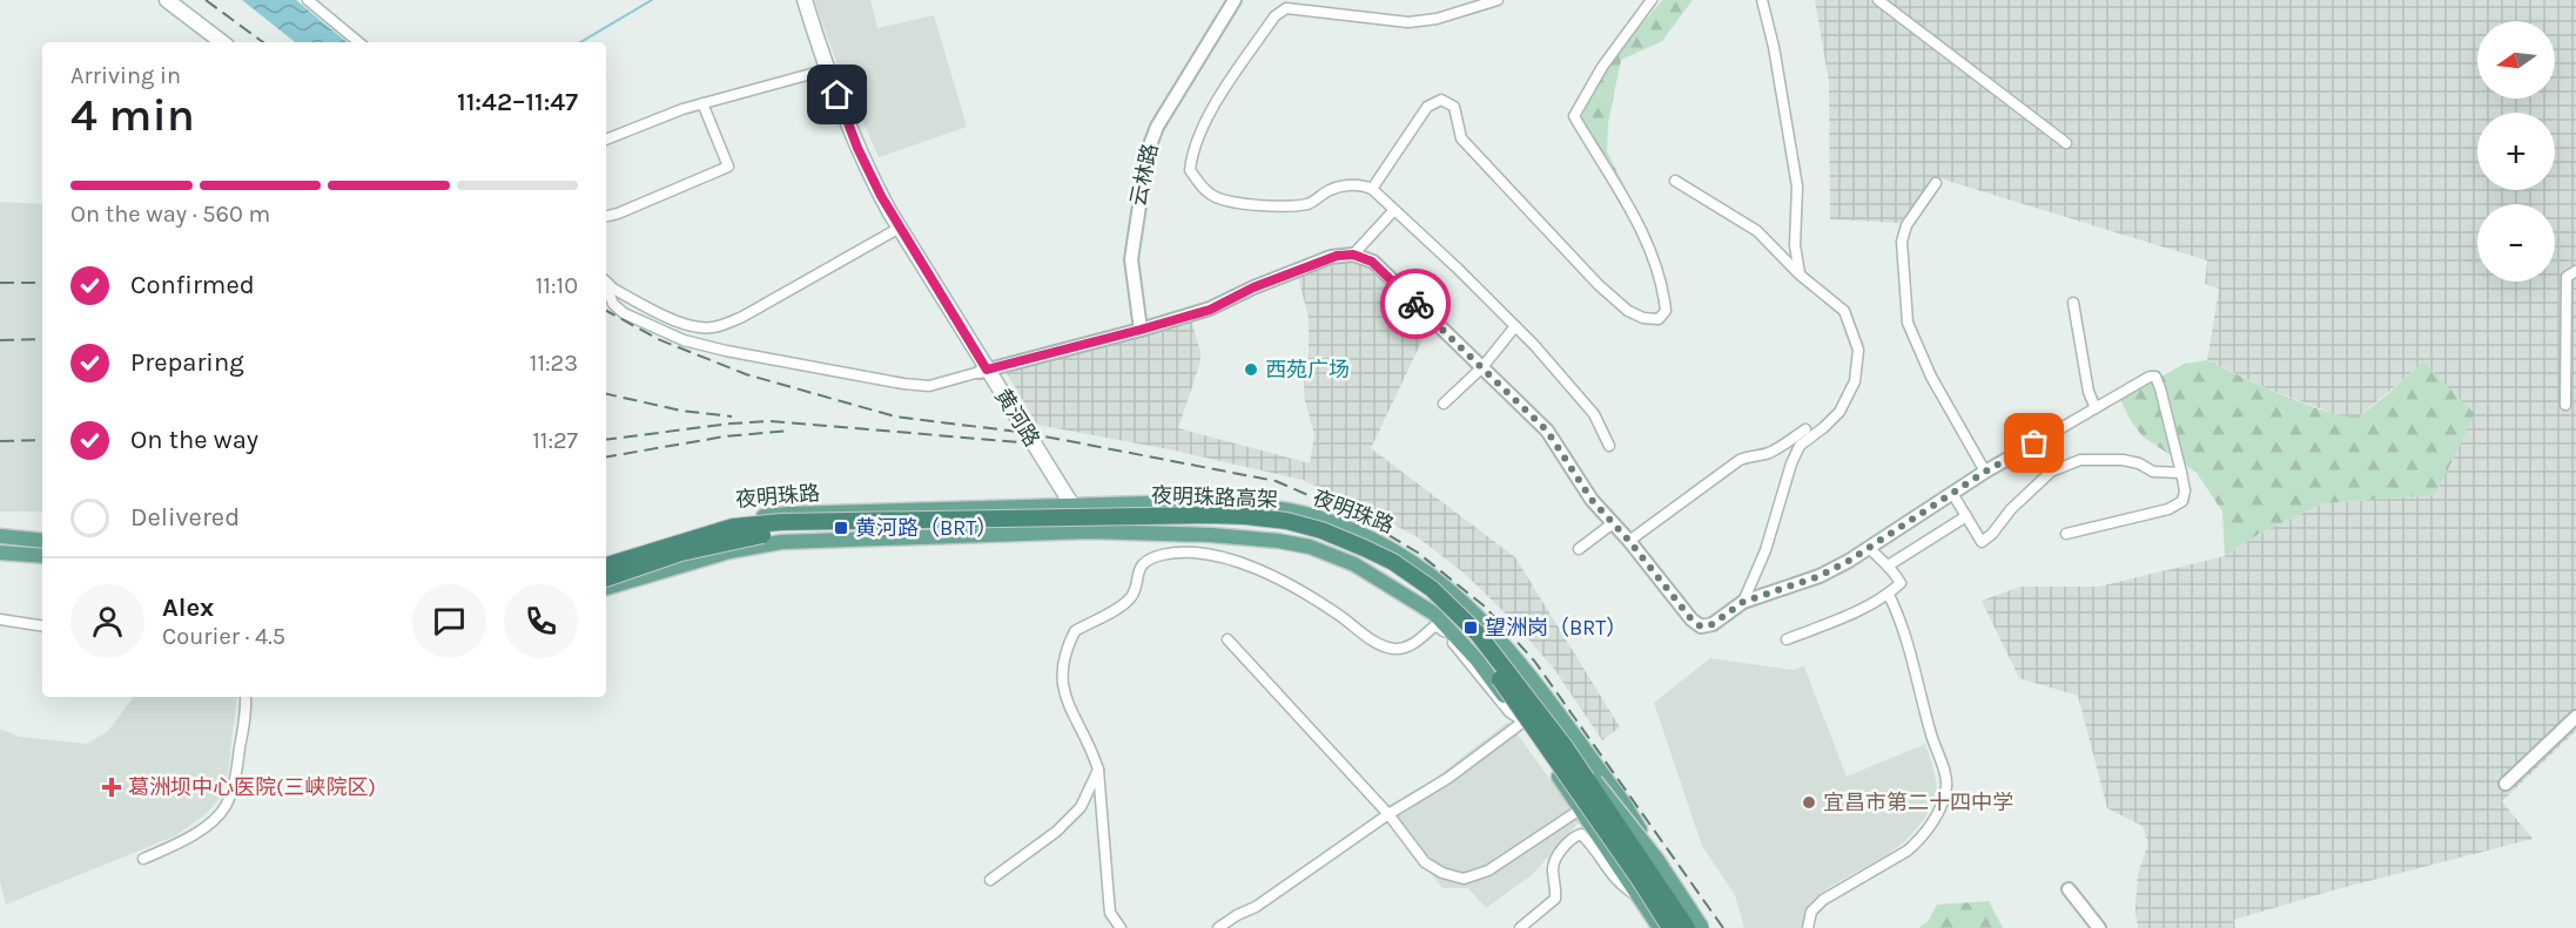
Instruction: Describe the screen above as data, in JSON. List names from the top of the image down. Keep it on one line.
{"streets":{"highway":["夜明珠路高架"],"main road":["黄河路","夜明珠路"],"street":["云林路"]},"crossings":[["黄河路","夜明珠路"]],"places":{"other":["西苑广场","宜昌市第二十四中学"],"transit":["黄河路（BRT）","望洲岗（BRT）"],"health":["葛洲坝中心医院(三峡院区)"]},"north":"left","page":{"map_buttons":["+","−"],"heading":["4 min","Arriving in","11:42–11:47"],"panel":["Alex","Courier · 4.5"],"bar":"On the way · 560 m","list":[["Confirmed","11:10"],["Preparing","11:23"],["On the way","11:27"],"Delivered"]}}
